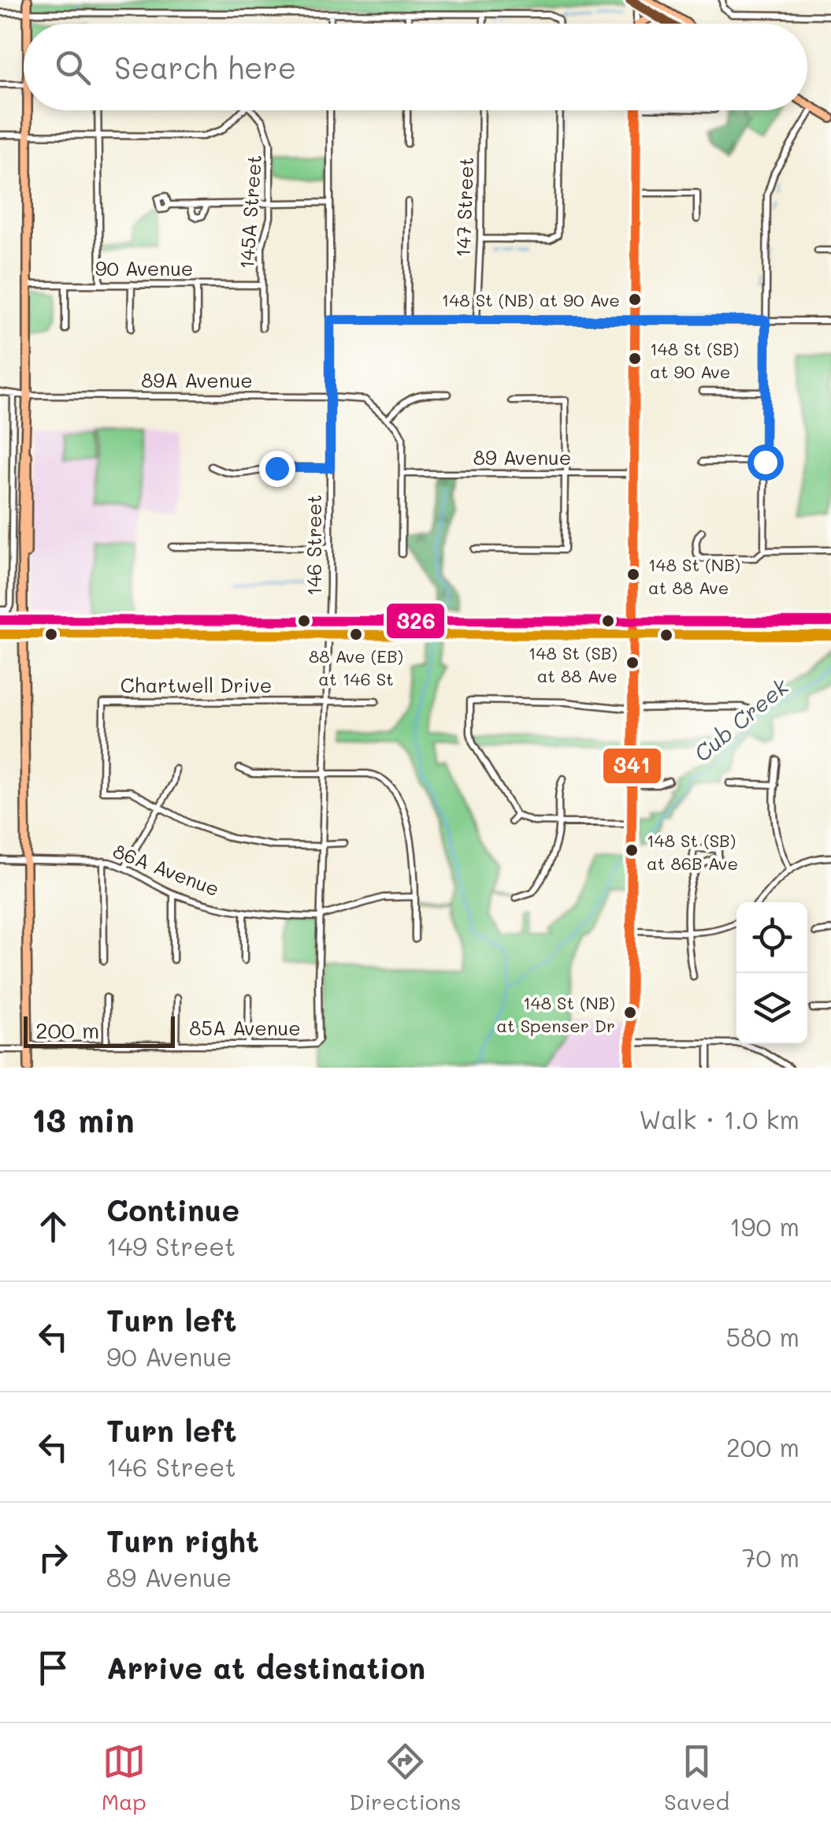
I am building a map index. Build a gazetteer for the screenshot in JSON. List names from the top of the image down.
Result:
{
  "streets": {
    "street": [
      "147 Street",
      "145A Street",
      "90 Avenue",
      "89A Avenue",
      "89 Avenue",
      "146 Street",
      "Chartwell Drive",
      "86A Avenue",
      "85A Avenue"
    ]
  },
  "crossings": [
    ["145A Street", "90 Avenue"],
    ["89A Avenue", "146 Street"],
    ["146 Street", "Chartwell Drive"],
    ["146 Street", "86A Avenue"],
    ["146 Street", "85A Avenue"]
  ],
  "water": ["Cub Creek"],
  "places": [
    "148 St (NB) at 90 Ave",
    "148 St (SB) at 90 Ave",
    "148 St (NB) at 88 Ave",
    "88 Ave (EB) at 146 St",
    "148 St (SB) at 88 Ave",
    "148 St (SB) at 86B Ave",
    "148 St (NB) at Spenser Dr"
  ],
  "lines": ["transit line 341", "transit line 326"],
  "scale_bar": "200 m",
  "page": {
    "search": "Search here",
    "scale": "200 m",
    "heading": ["13 min", "Walk · 1.0 km"],
    "list": [
      ["Continue", "149 Street", "190 m"],
      ["Turn left", "90 Avenue", "580 m"],
      ["Turn left", "146 Street", "200 m"],
      ["Turn right", "89 Avenue", "70 m"],
      "Arrive at destination"
    ],
    "nav": ["Map", "Directions", "Saved"]
  }
}
